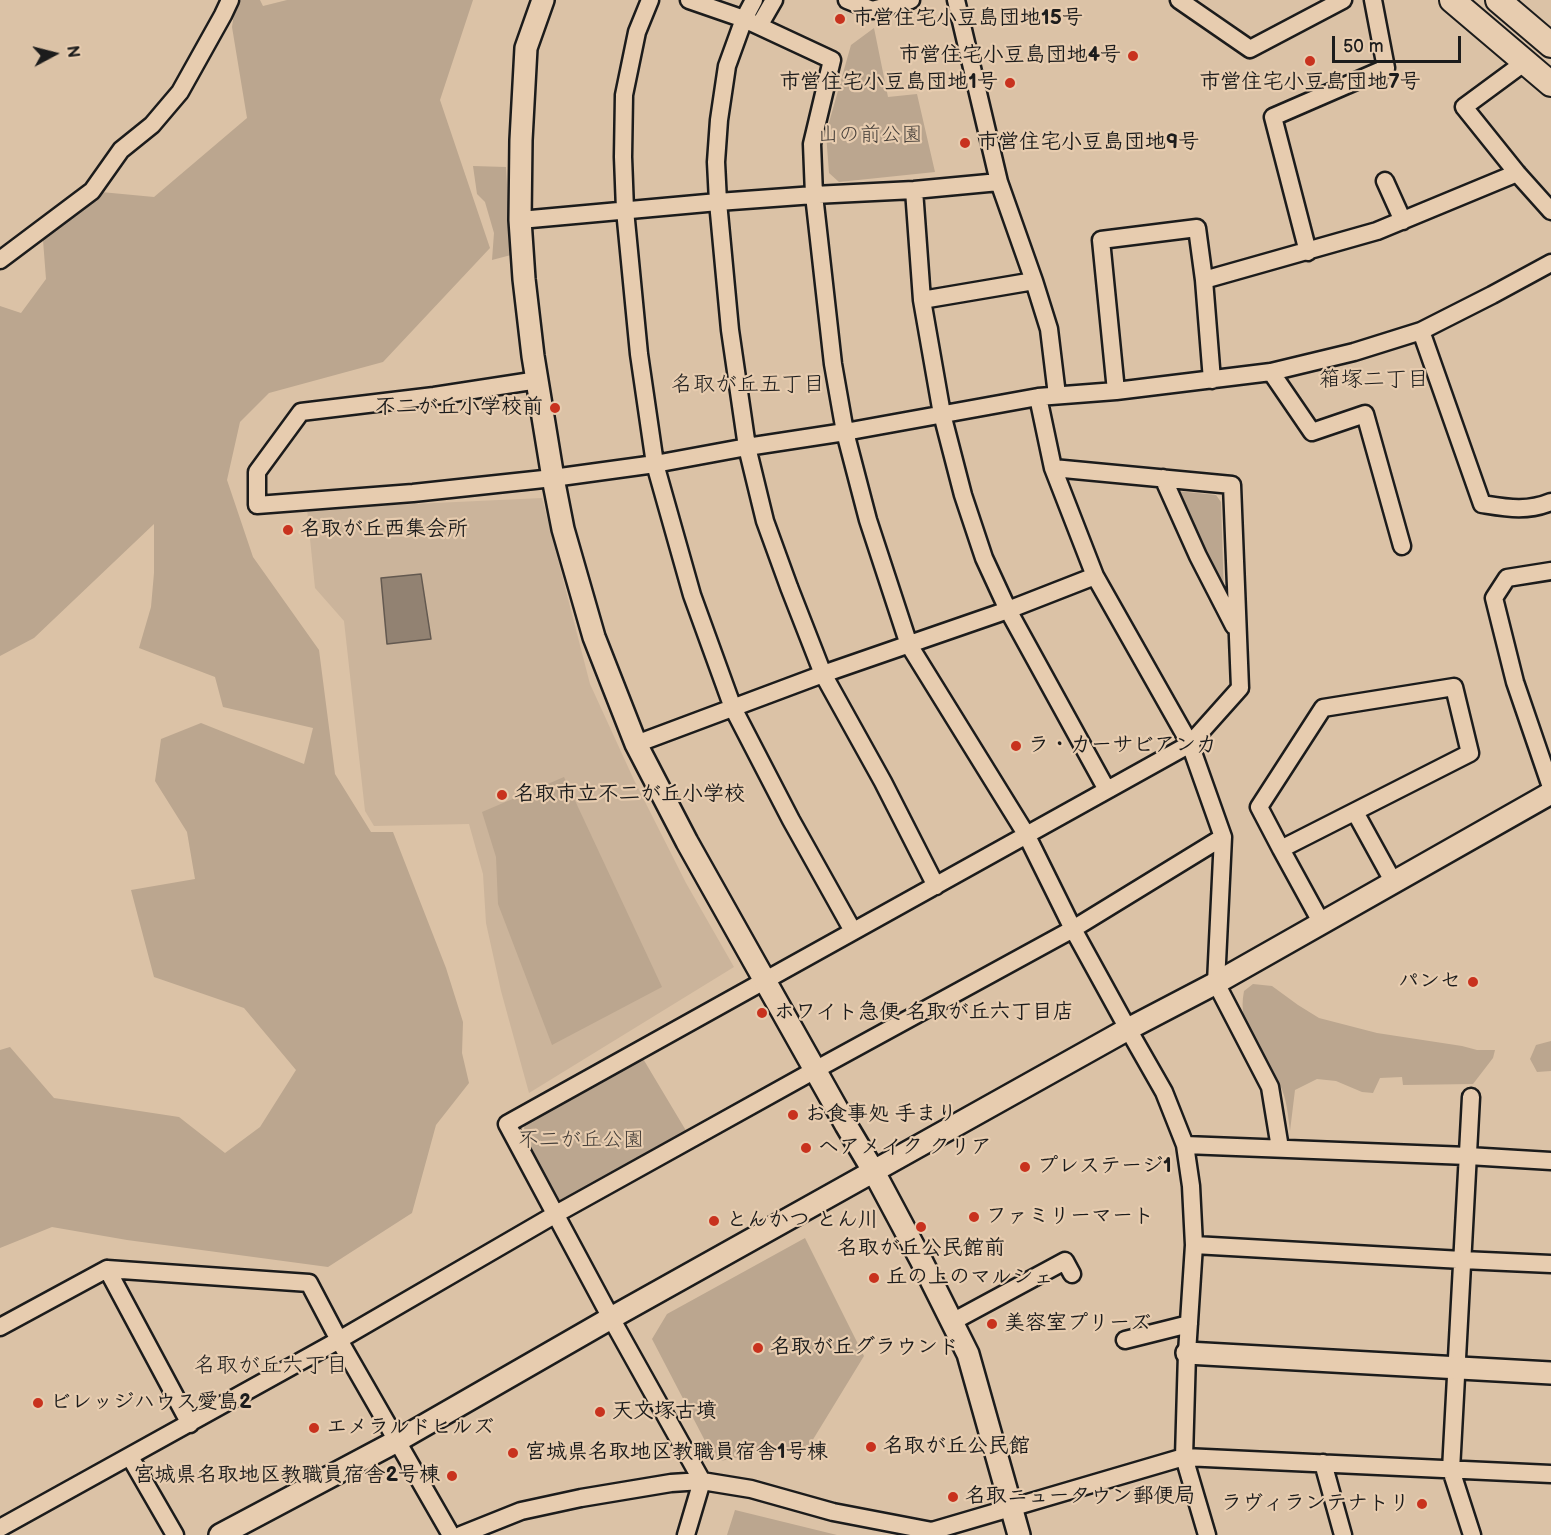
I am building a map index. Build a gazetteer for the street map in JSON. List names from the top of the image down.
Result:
{
  "districts": ["箱塚二丁目", "名取が丘五丁目", "名取が丘六丁目"],
  "parks": ["山の前公園", "不二が丘公園"],
  "places": [
    "市営住宅小豆島団地15号",
    "市営住宅小豆島団地4号",
    "市営住宅小豆島団地7号",
    "市営住宅小豆島団地1号",
    "市営住宅小豆島団地9号",
    "不二が丘小学校前",
    "名取が丘西集会所",
    "ラ・カーサビアンカ",
    "名取市立不二が丘小学校",
    "パンセ",
    "ホワイト急便 名取が丘六丁目店",
    "お食事処 手まり",
    "ヘアメイク クリア",
    "プレステージ1",
    "ファミリーマート",
    "とんかつ とん川",
    "名取が丘公民館前",
    "丘の上のマルシェ",
    "美容室プリーズ",
    "名取が丘グラウンド",
    "ビレッジハウス愛島2",
    "天文塚古墳",
    "エメラルドヒルズ",
    "名取が丘公民館",
    "宮城県名取地区教職員宿舎1号棟",
    "宮城県名取地区教職員宿舎2号棟",
    "名取ニュータウン郵便局",
    "ラヴィランテナトリ"
  ],
  "scale_bar": "50 m",
  "north": "right"
}
